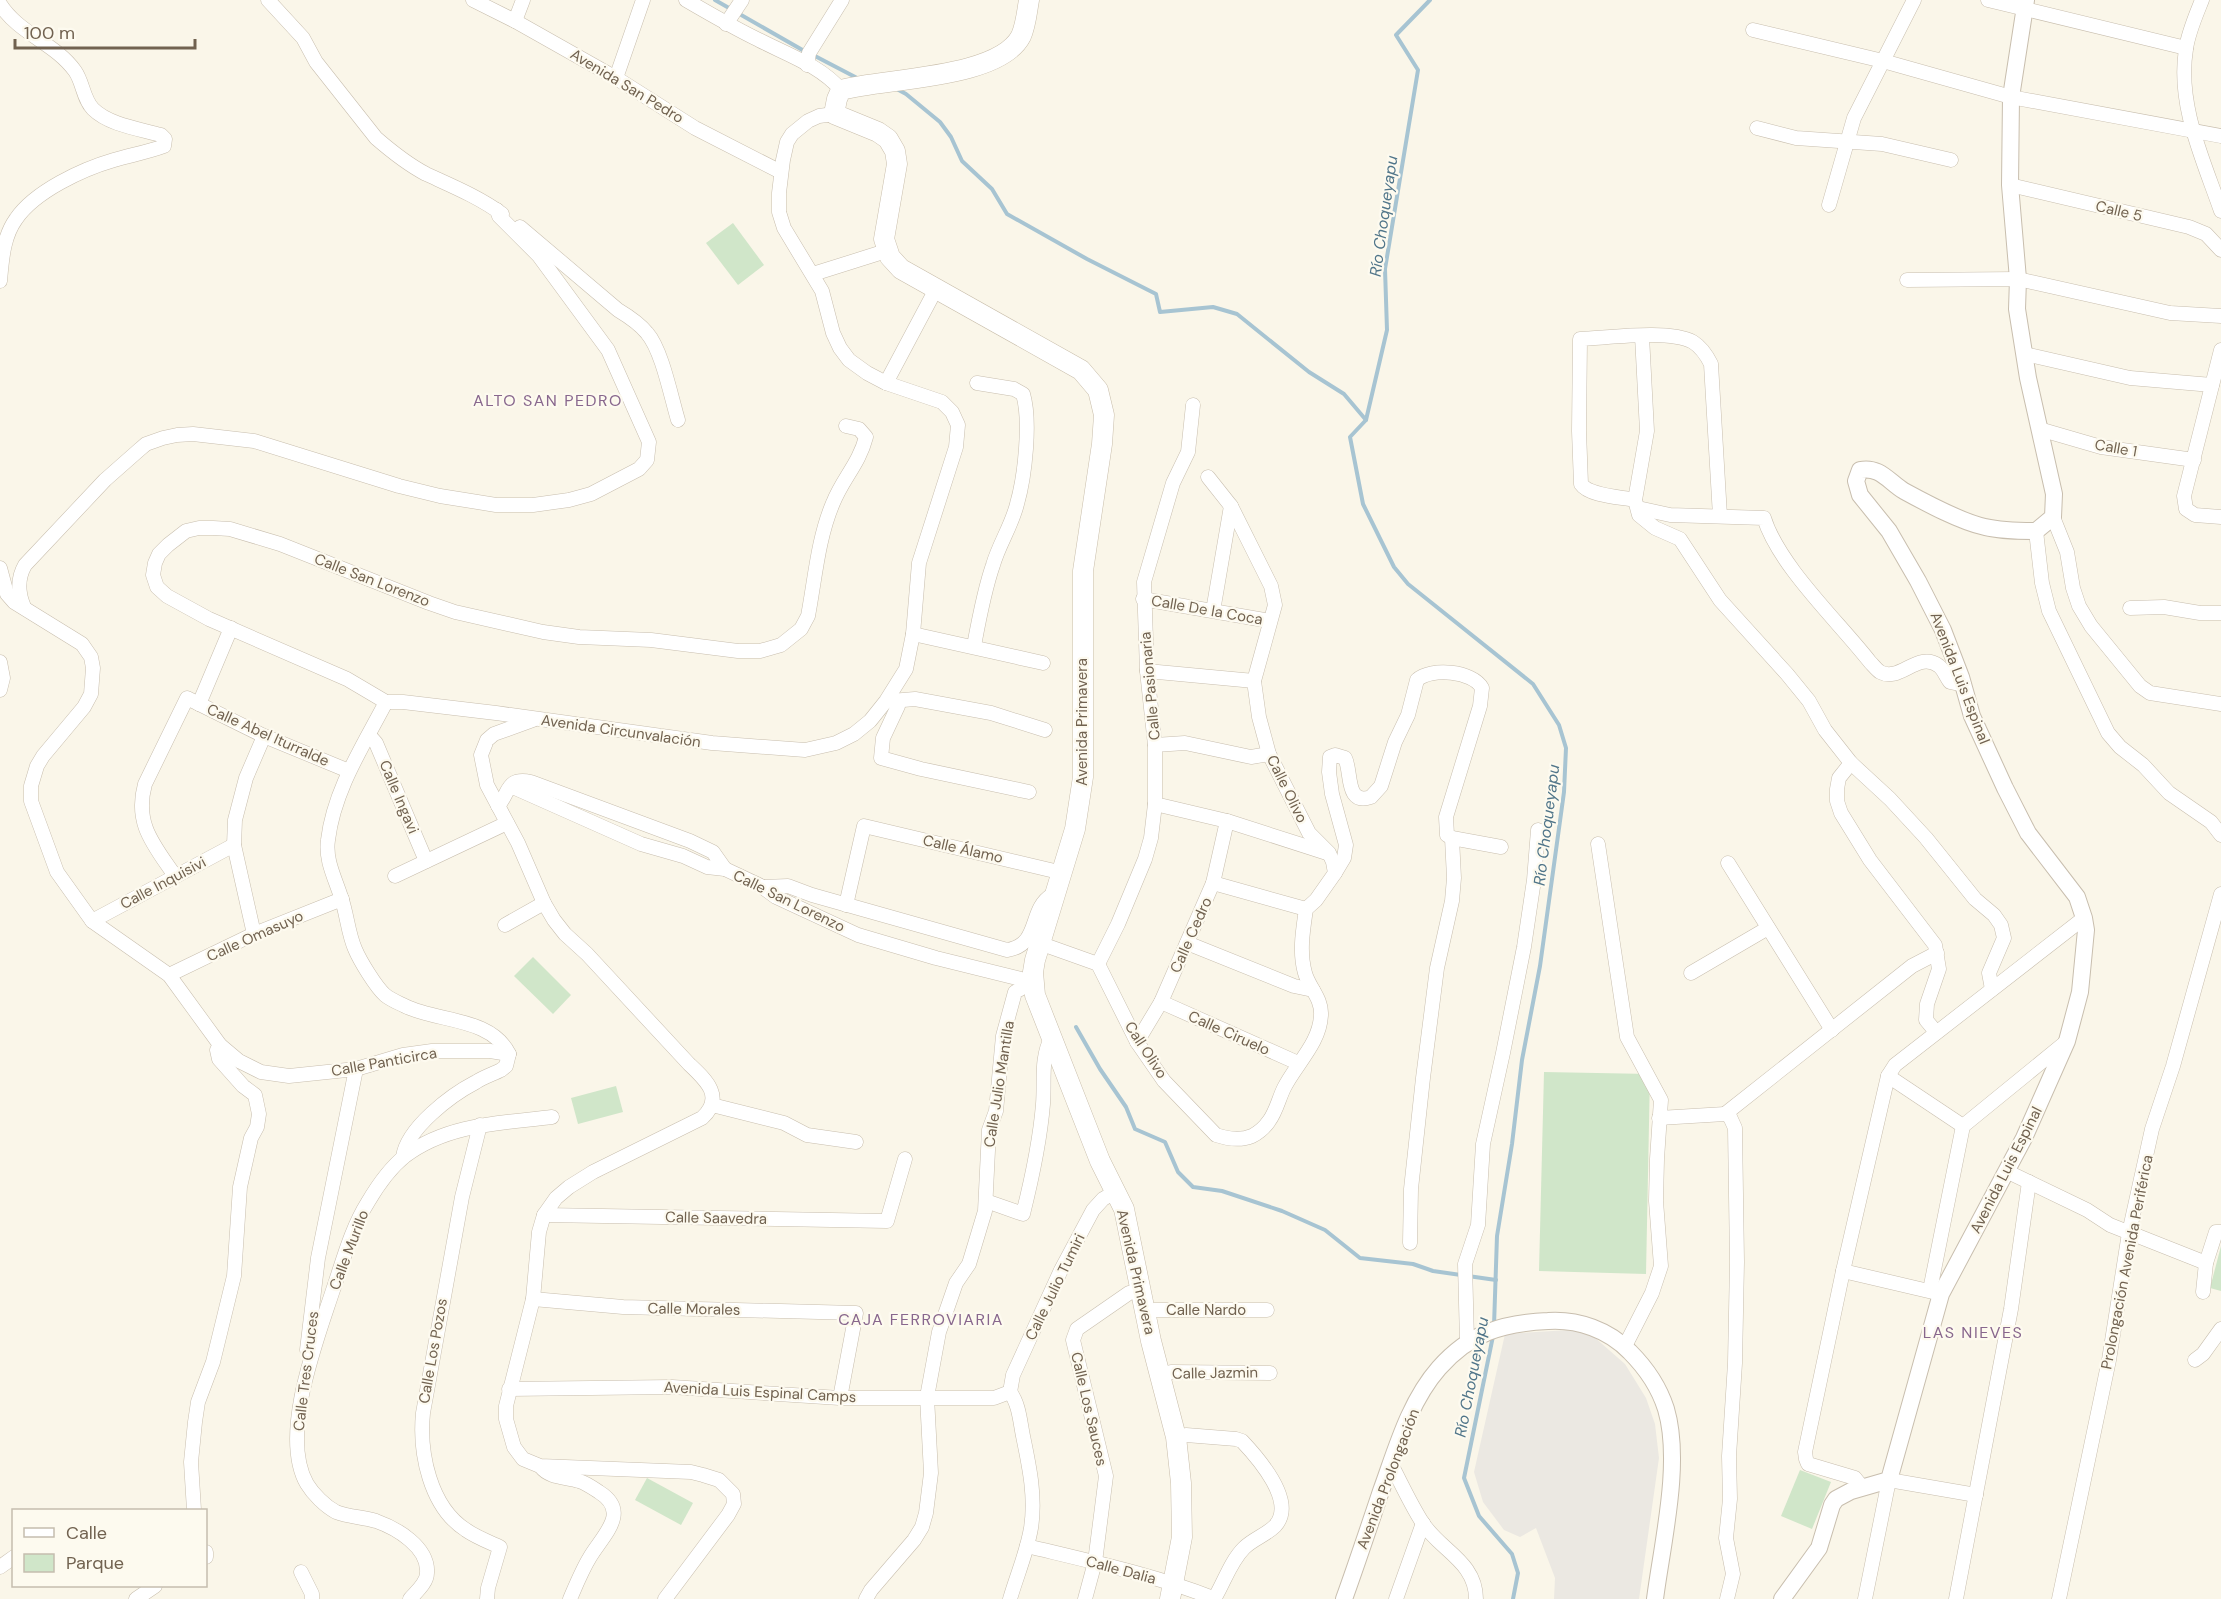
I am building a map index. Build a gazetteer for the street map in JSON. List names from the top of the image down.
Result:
{
  "streets": {
    "main road": ["Avenida Primavera"],
    "street": [
      "Avenida San Pedro",
      "Calle 5",
      "Calle 1",
      "Calle San Lorenzo",
      "Calle De la Coca",
      "Avenida Luis Espinal",
      "Calle Pasionaria",
      "Avenida Circunvalación",
      "Calle Abel Iturralde",
      "Calle Olivo",
      "Calle Ingavi",
      "Calle Álamo",
      "Calle Inquisivi",
      "Calle Cedro",
      "Calle Omasuyo",
      "Calle Ciruelo",
      "Call Olivo",
      "Calle Panticirca",
      "Calle Julio Mantilla",
      "Calle Saavedra",
      "Calle Murillo",
      "Prolongación Avenida Periférica",
      "Calle Julio Tumiri",
      "Calle Morales",
      "Calle Nardo",
      "Calle Los Pozos",
      "Calle Tres Cruces",
      "Calle Jazmin",
      "Avenida Luis Espinal Camps",
      "Calle Los Sauces",
      "Avenida Prolongación",
      "Calle Dalia"
    ]
  },
  "crossings": [
    ["Avenida San Pedro", "Avenida Primavera"],
    ["Avenida San Pedro", "Avenida Circunvalación"],
    ["Calle San Lorenzo", "Avenida Primavera"],
    ["Calle San Lorenzo", "Avenida Circunvalación"],
    ["Calle San Lorenzo", "Calle Julio Mantilla"],
    ["Calle De la Coca", "Calle Pasionaria"],
    ["Calle De la Coca", "Calle Olivo"],
    ["Calle Pasionaria", "Call Olivo"],
    ["Avenida Primavera", "Avenida Circunvalación"],
    ["Avenida Primavera", "Calle Álamo"],
    ["Avenida Primavera", "Calle Julio Mantilla"],
    ["Avenida Primavera", "Calle Julio Tumiri"],
    ["Avenida Primavera", "Calle Nardo"],
    ["Avenida Primavera", "Calle Jazmin"],
    ["Avenida Primavera", "Calle Los Sauces"],
    ["Avenida Primavera", "Calle Dalia"],
    ["Calle Inquisivi", "Calle Panticirca"],
    ["Calle Cedro", "Calle Ciruelo"],
    ["Calle Cedro", "Call Olivo"],
    ["Calle Omasuyo", "Calle Panticirca"],
    ["Calle Ciruelo", "Call Olivo"],
    ["Calle Panticirca", "Calle Tres Cruces"],
    ["Calle Julio Mantilla", "Avenida Luis Espinal Camps"],
    ["Calle Murillo", "Calle Los Pozos"],
    ["Calle Murillo", "Calle Tres Cruces"],
    ["Calle Julio Tumiri", "Avenida Luis Espinal Camps"],
    ["Calle Morales", "Avenida Luis Espinal Camps"],
    ["Calle Los Sauces", "Calle Dalia"]
  ],
  "districts": ["ALTO SAN PEDRO", "CAJA FERROVIARIA", "LAS NIEVES"],
  "water": ["Río Choqueyapu"],
  "legend": ["Calle", "Parque"],
  "scale_bar": "100 m"
}
